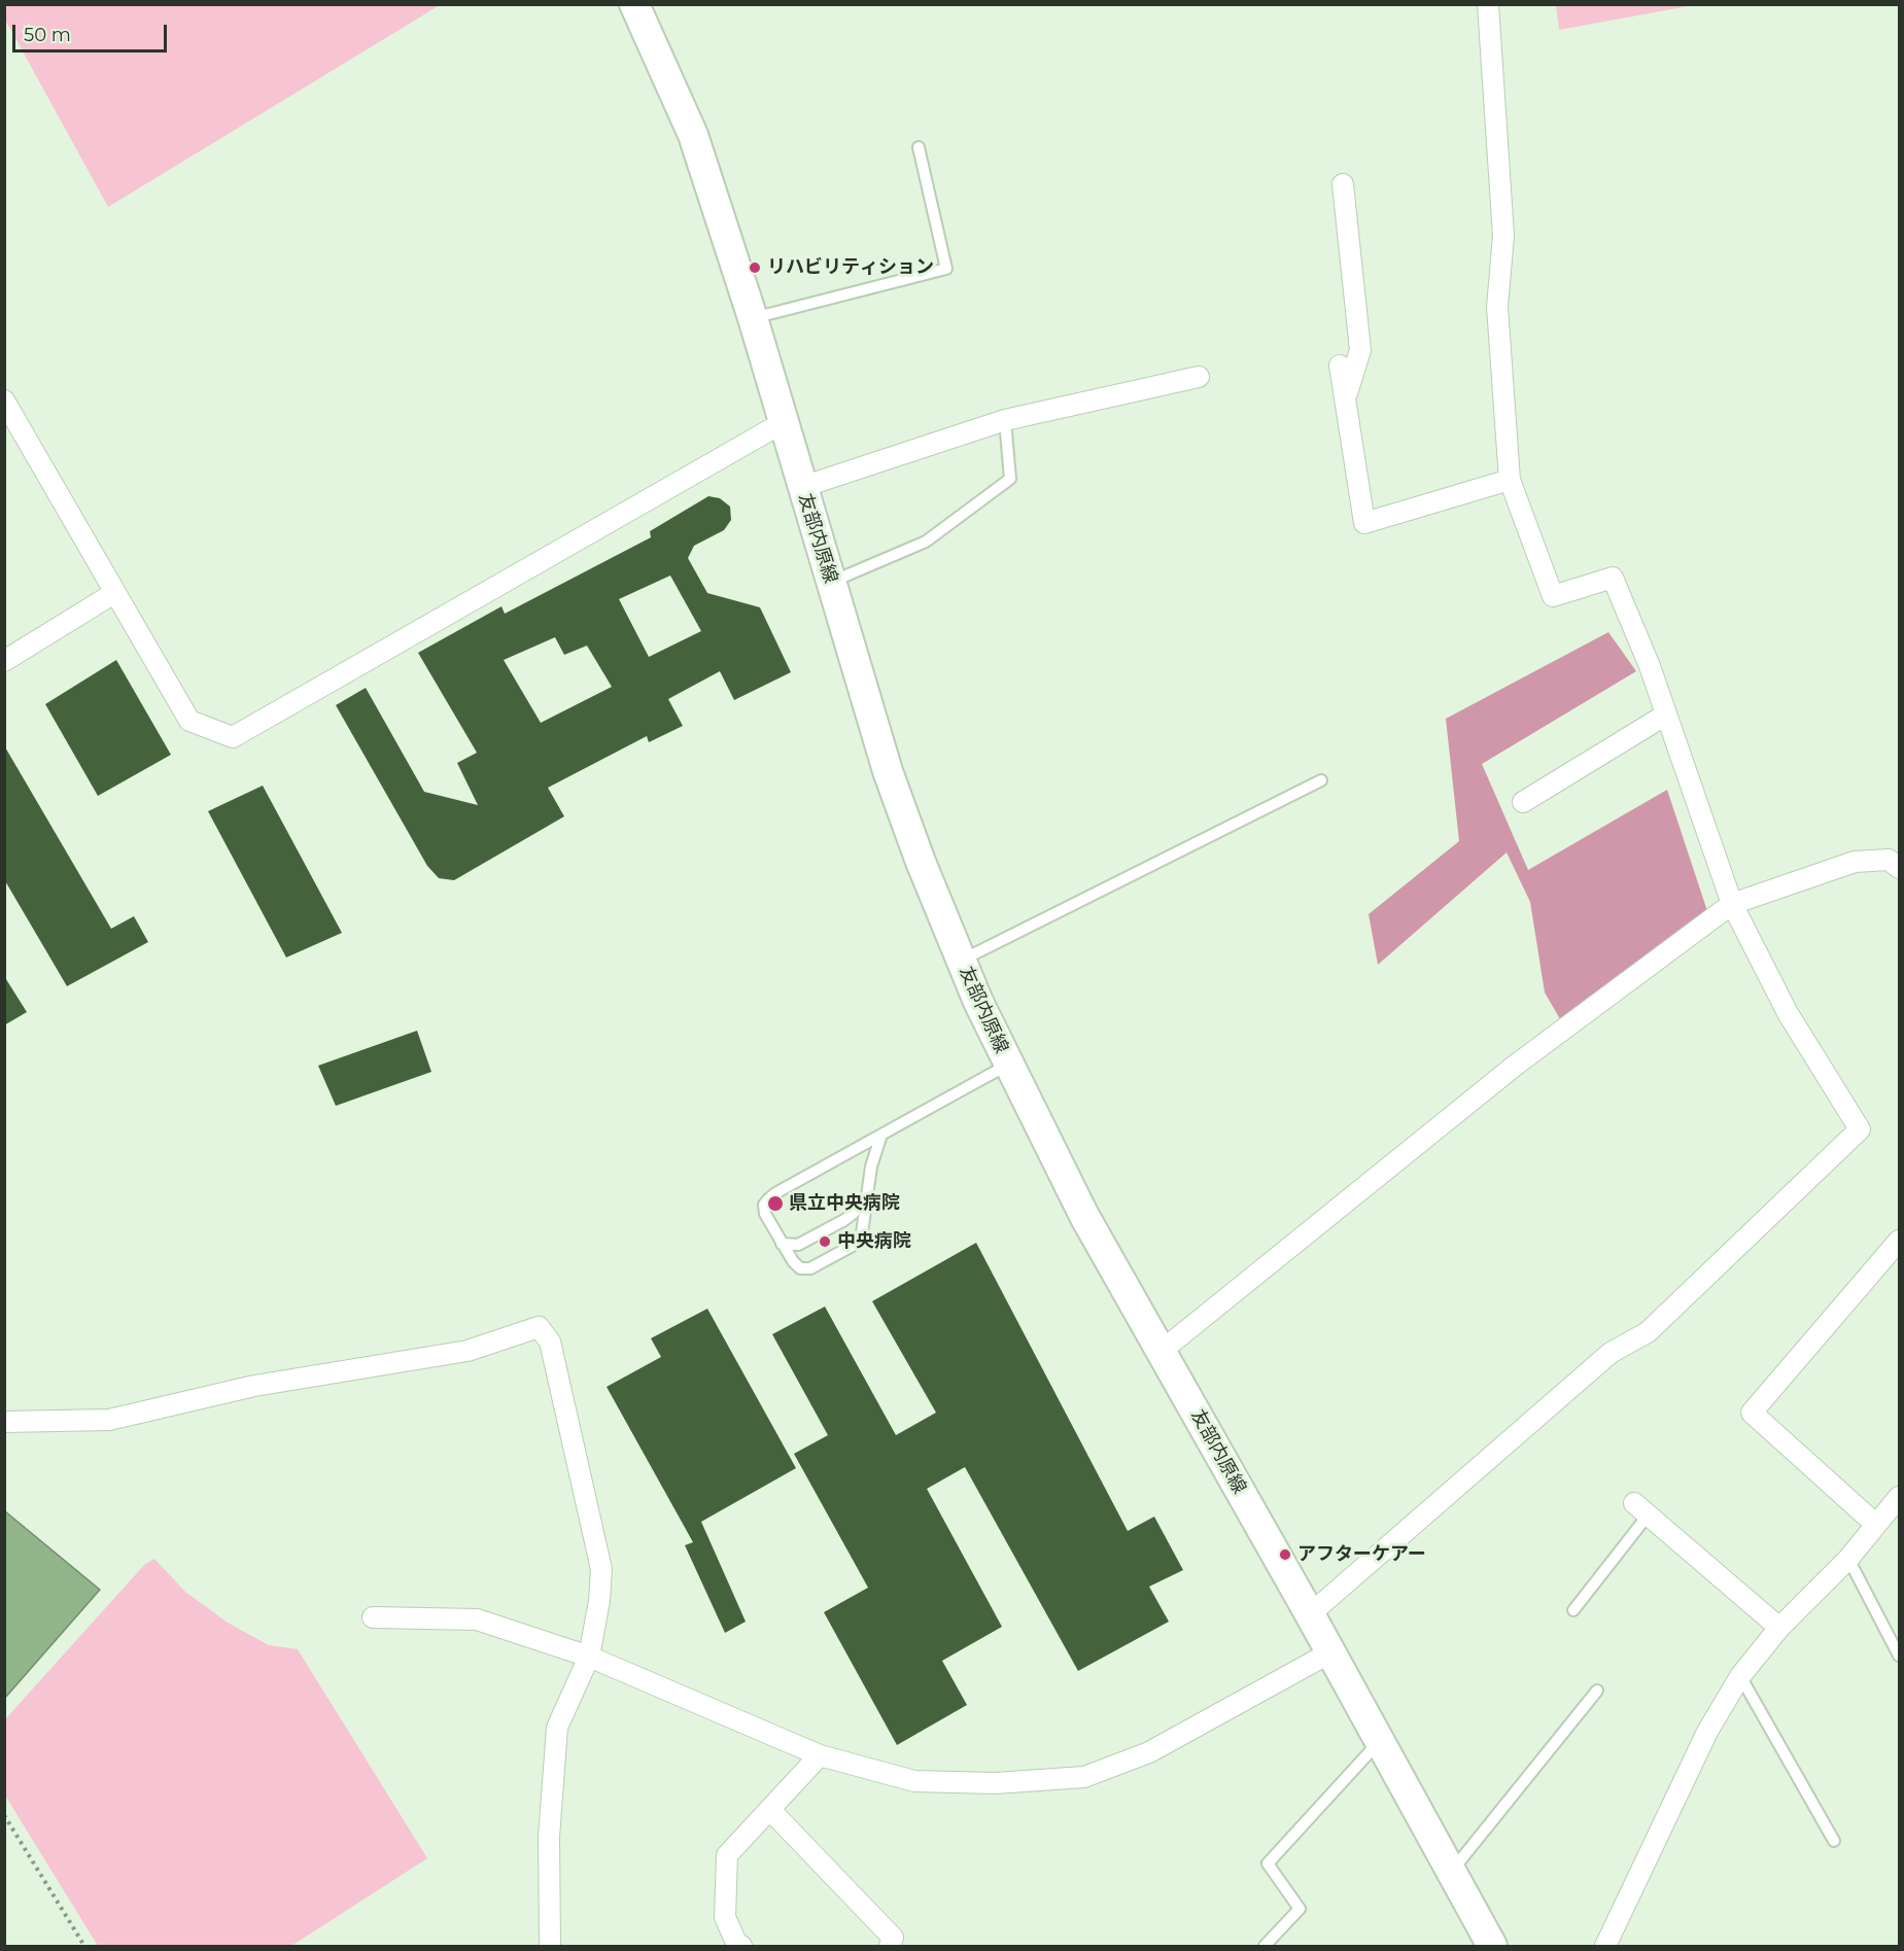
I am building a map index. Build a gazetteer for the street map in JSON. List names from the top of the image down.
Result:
{
  "streets": {
    "main road": ["友部内原線"]
  },
  "places": [
    "リハビリティション",
    "県立中央病院",
    "中央病院",
    "アフターケアー"
  ],
  "scale_bar": "50 m"
}
